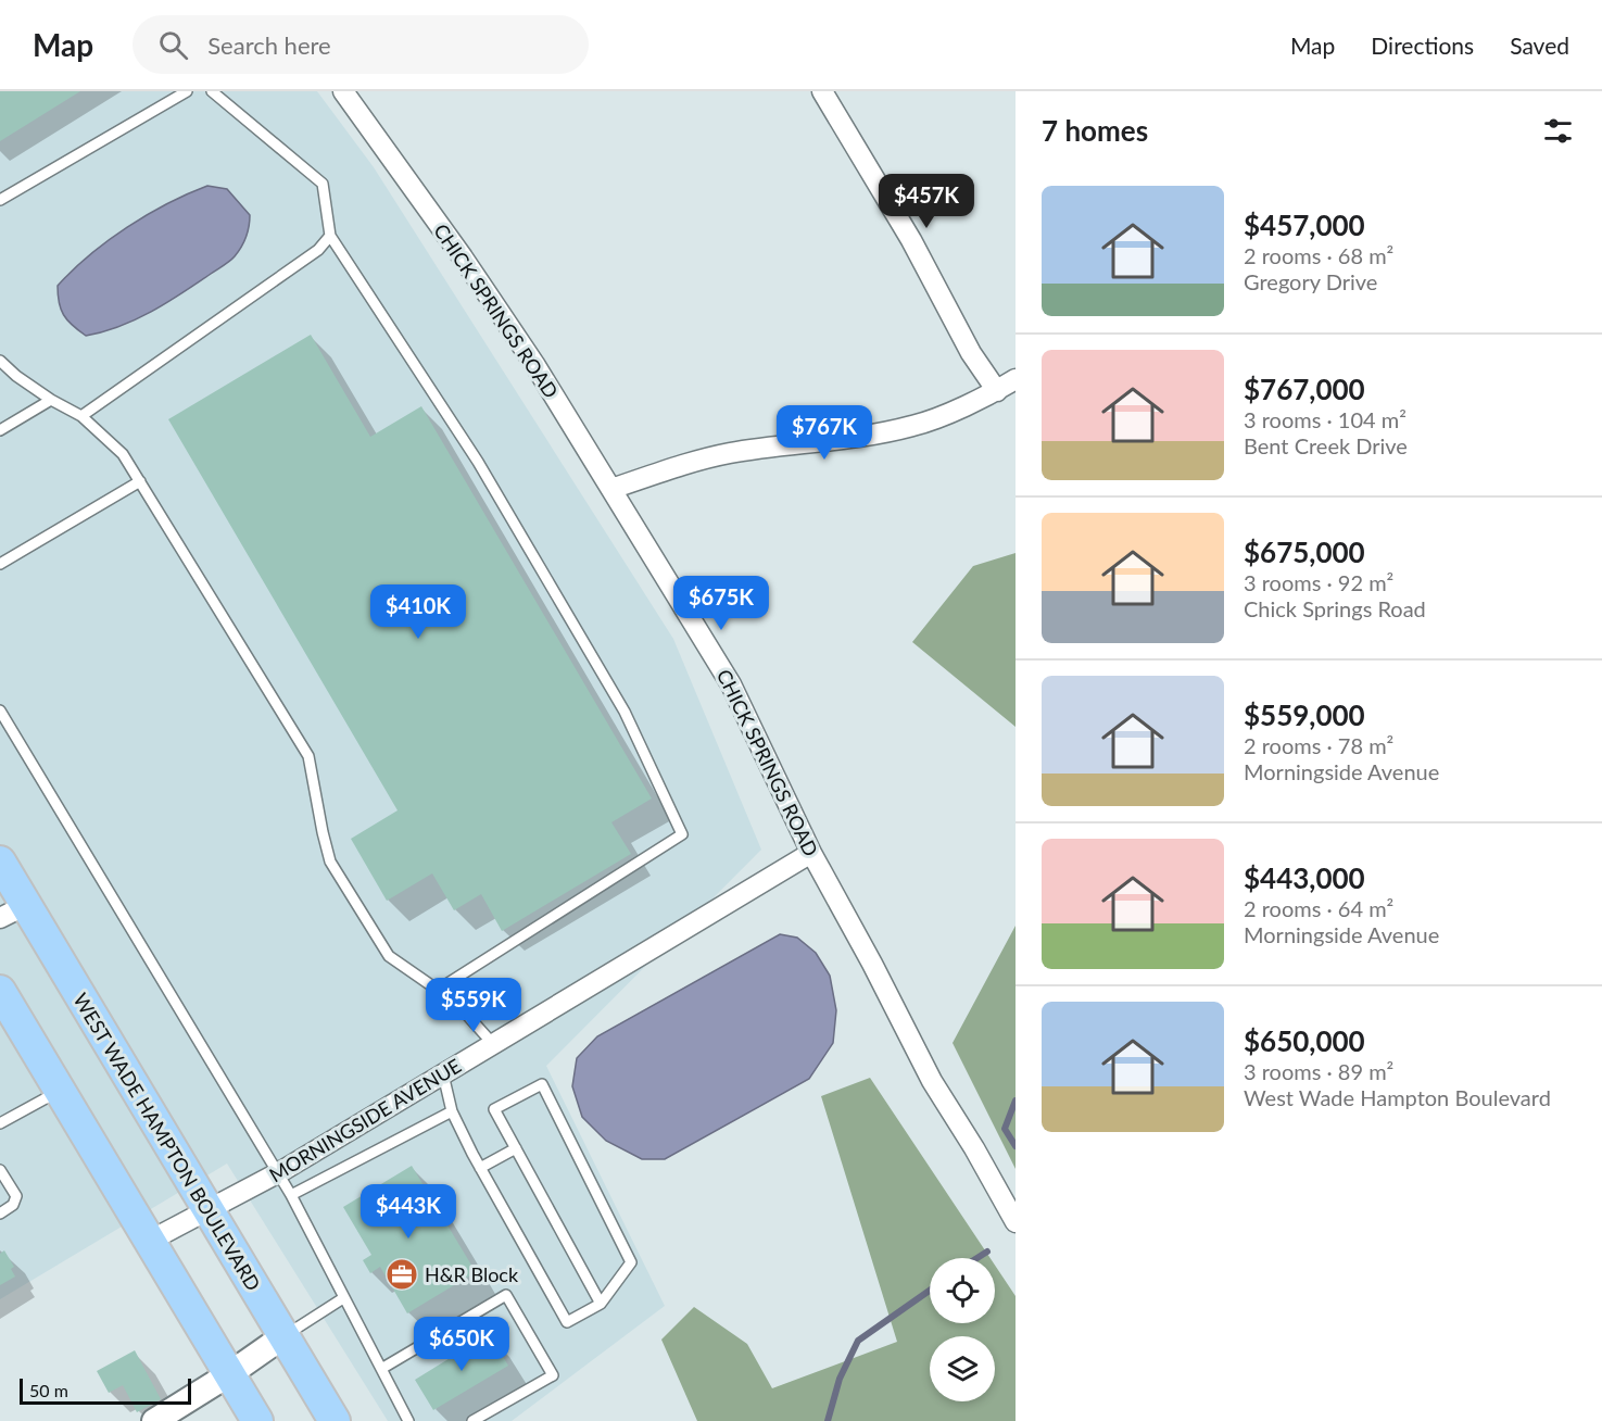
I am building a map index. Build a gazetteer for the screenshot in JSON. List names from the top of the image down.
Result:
{
  "streets": {
    "main road": ["WEST WADE HAMPTON BOULEVARD"],
    "street": ["CHICK SPRINGS ROAD", "MORNINGSIDE AVENUE"]
  },
  "crossings": [
    ["CHICK SPRINGS ROAD", "MORNINGSIDE AVENUE"],
    ["MORNINGSIDE AVENUE", "WEST WADE HAMPTON BOULEVARD"]
  ],
  "places": {
    "office": ["H&R Block"]
  },
  "scale_bar": "50 m",
  "page": {
    "header": "Map",
    "search": "Search here",
    "nav": ["Map", "Directions", "Saved"],
    "heading": "7 homes",
    "list": [
      {
        "name": "$457,000",
        "note": "2 rooms · 68 m² · Gregory Drive"
      },
      {
        "name": "$767,000",
        "note": "3 rooms · 104 m² · Bent Creek Drive"
      },
      {
        "name": "$675,000",
        "note": "3 rooms · 92 m² · Chick Springs Road"
      },
      {
        "name": "$559,000",
        "note": "2 rooms · 78 m² · Morningside Avenue"
      },
      {
        "name": "$443,000",
        "note": "2 rooms · 64 m² · Morningside Avenue"
      },
      {
        "name": "$650,000",
        "note": "3 rooms · 89 m² · West Wade Hampton Boulevard"
      }
    ],
    "price": [
      "$457K",
      "$767K",
      "$675K",
      "$410K",
      "$559K",
      "$443K",
      "$650K"
    ],
    "scale": "50 m"
  }
}
